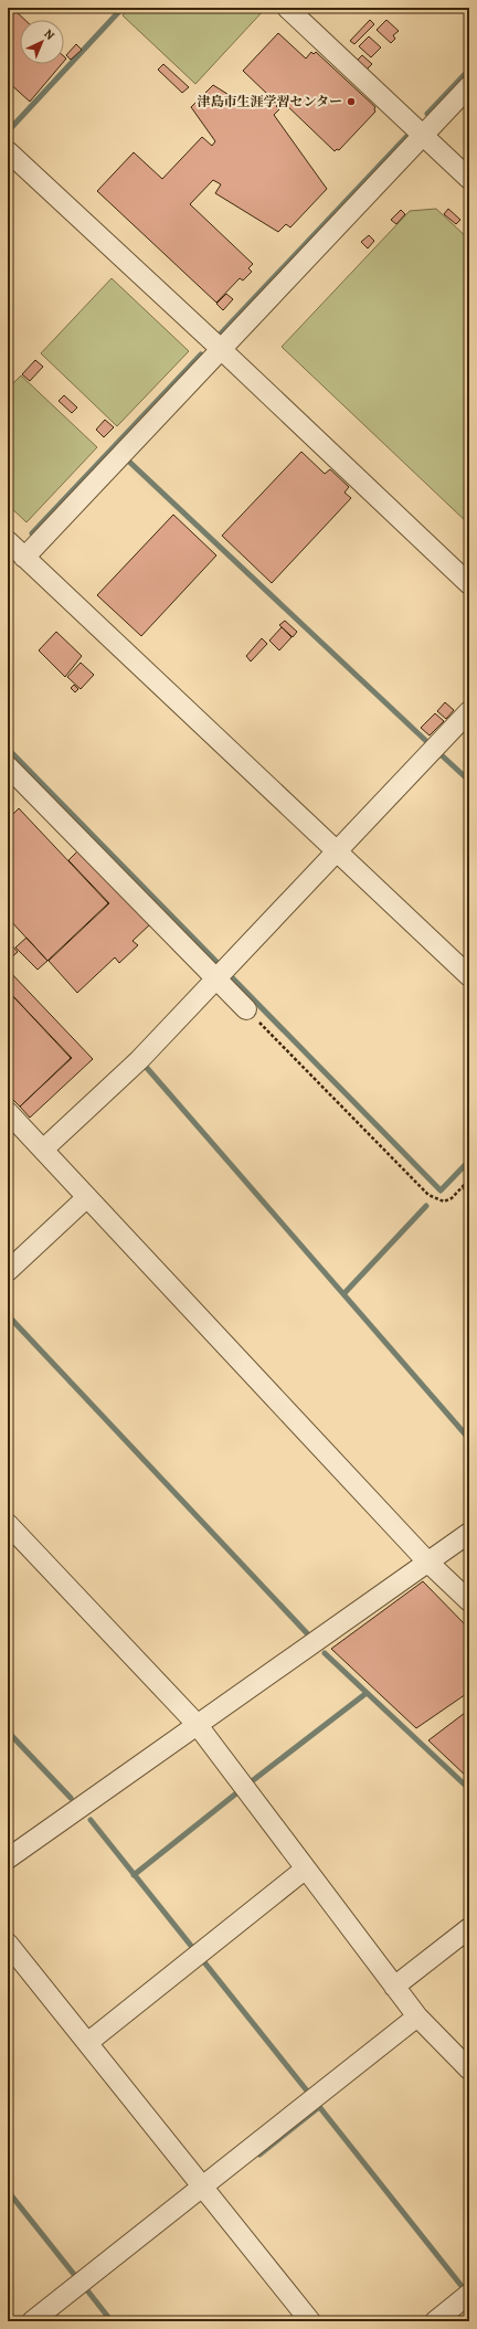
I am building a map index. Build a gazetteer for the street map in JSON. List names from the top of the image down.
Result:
{
  "places": ["津島市生涯学習センター"],
  "north": "top right"
}
